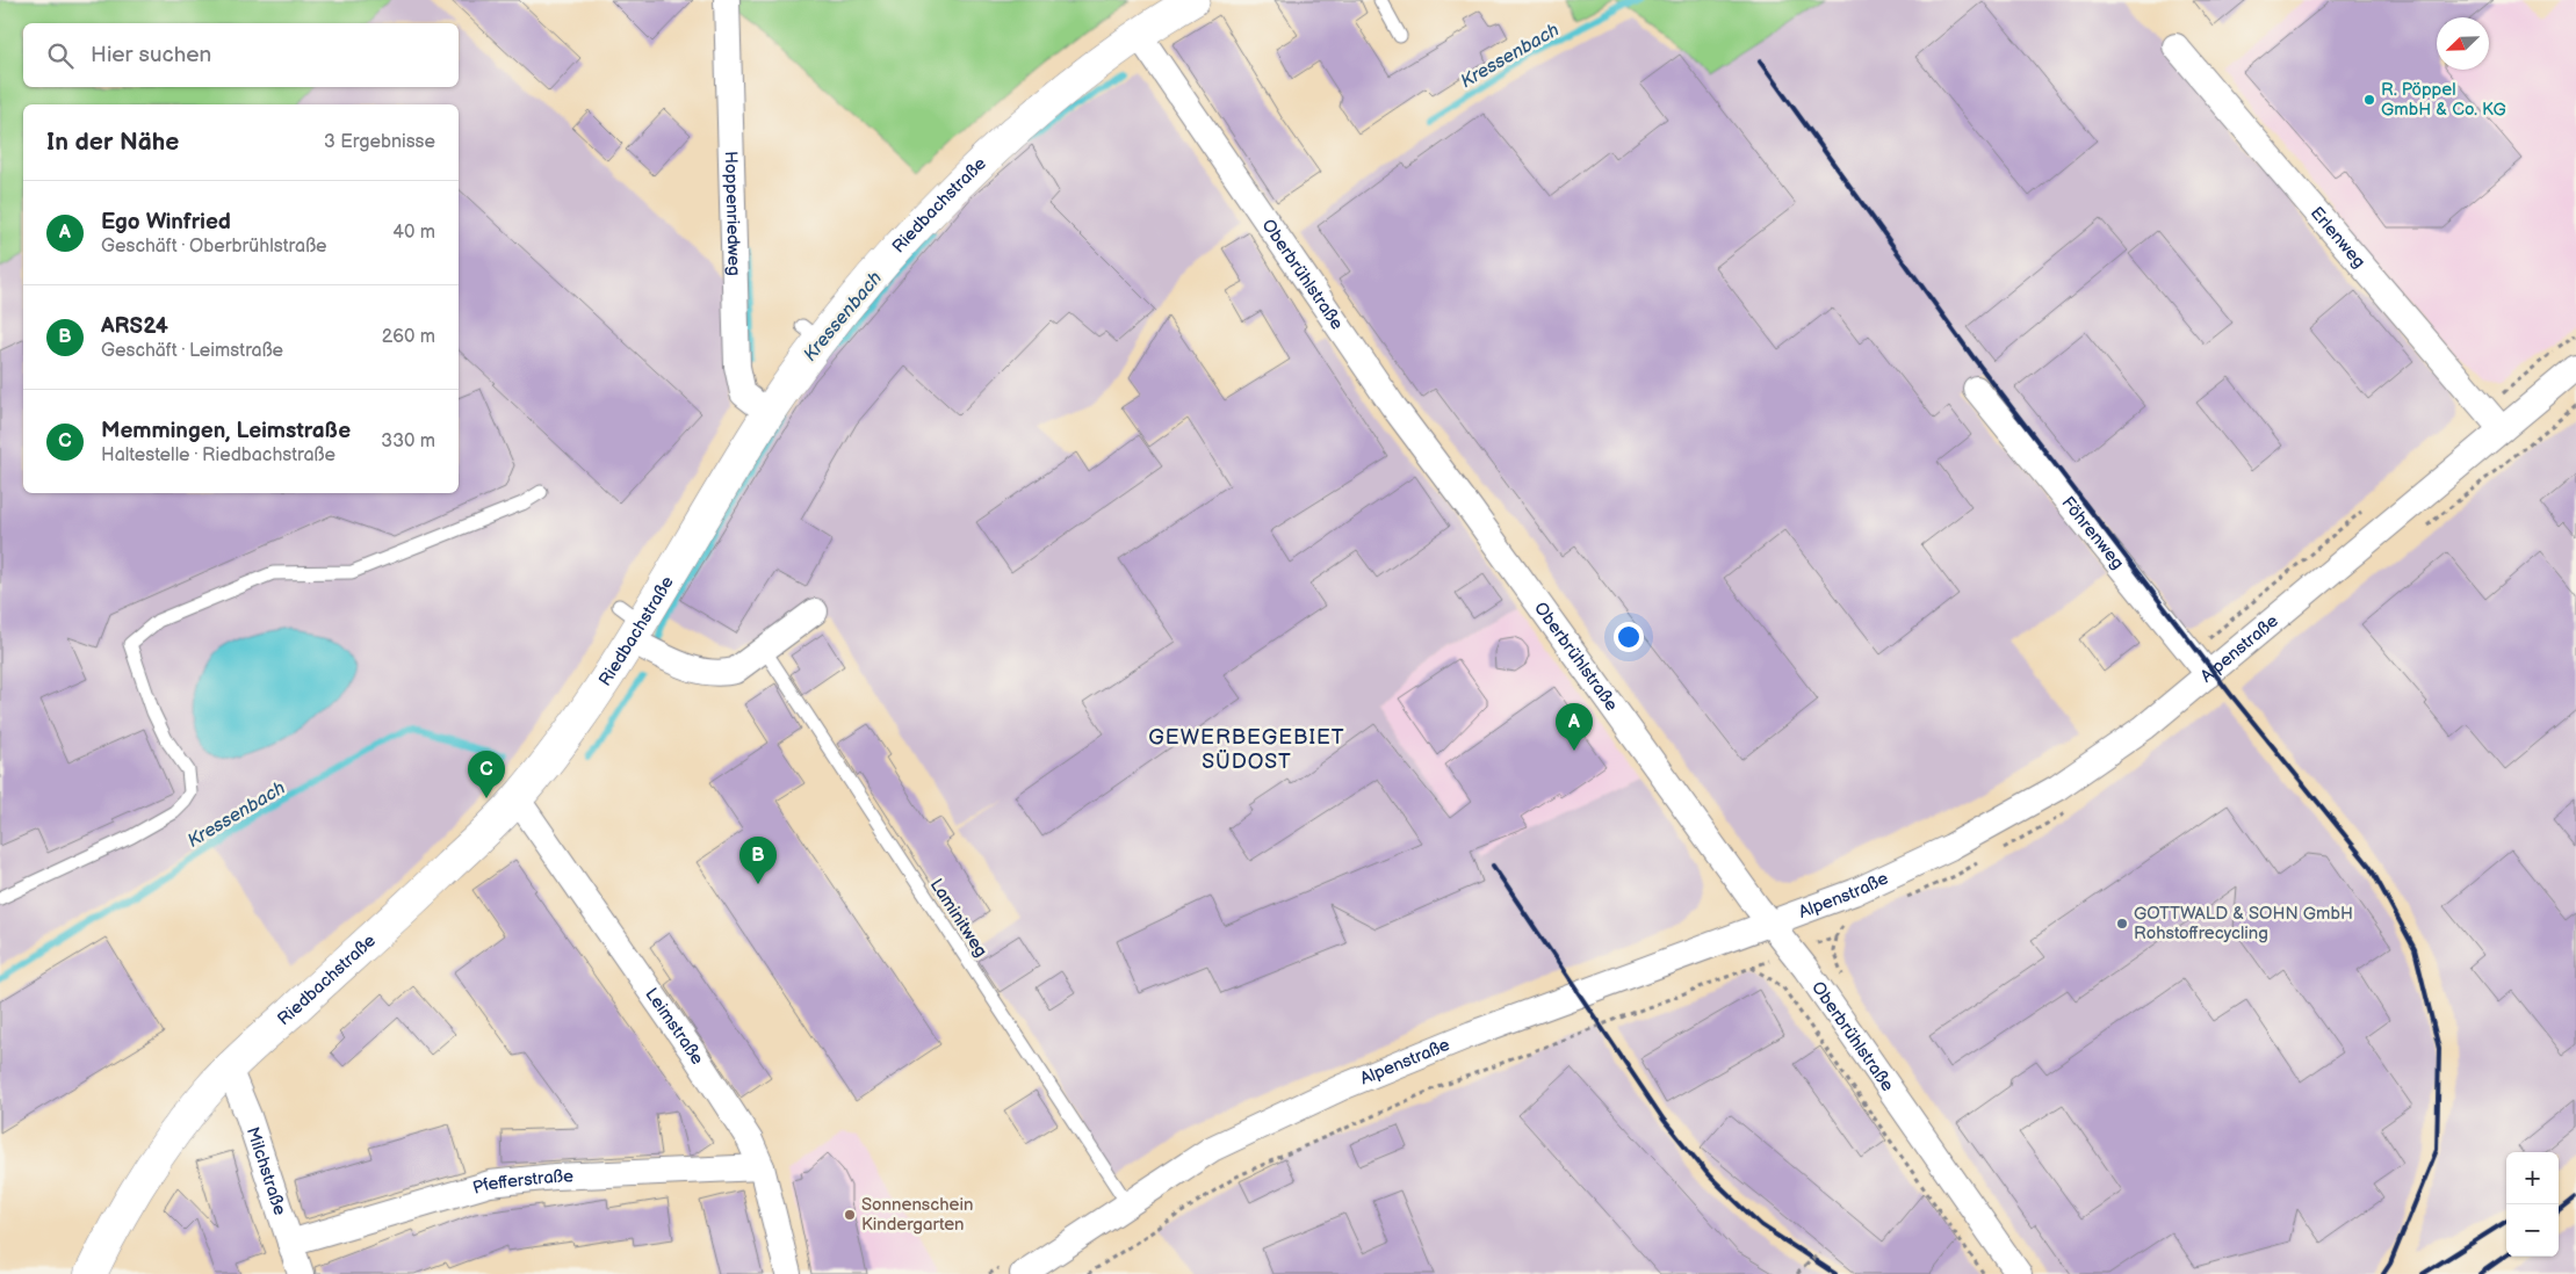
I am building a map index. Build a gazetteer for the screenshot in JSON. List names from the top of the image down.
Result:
{
  "streets": {
    "street": [
      "Riedbachstraße",
      "Hoppenriedweg",
      "Erlenweg",
      "Oberbrühlstraße",
      "Föhrenweg",
      "Alpenstraße",
      "Leimstraße",
      "Milchstraße",
      "Pfefferstraße"
    ],
    "lane": ["Laminitweg"]
  },
  "crossings": [
    ["Riedbachstraße", "Hoppenriedweg"],
    ["Riedbachstraße", "Oberbrühlstraße"],
    ["Riedbachstraße", "Leimstraße"],
    ["Riedbachstraße", "Milchstraße"],
    ["Erlenweg", "Alpenstraße"],
    ["Oberbrühlstraße", "Alpenstraße"],
    ["Föhrenweg", "Alpenstraße"],
    ["Alpenstraße", "Laminitweg"],
    ["Leimstraße", "Pfefferstraße"],
    ["Milchstraße", "Pfefferstraße"]
  ],
  "districts": ["GEWERBEGEBIET SÜDOST"],
  "water": ["Kressenbach"],
  "places": ["R. Pöppel GmbH & Co. KG", "GOTTWALD & SOHN GmbH Rohstoffrecycling", "Sonnenschein Kindergarten"],
  "north": "bottom left",
  "page": {
    "search": "Hier suchen",
    "heading": ["In der Nähe", "3 Ergebnisse"],
    "list": [
      {
        "mark": "A",
        "name": "Ego Winfried",
        "note": "Geschäft · Oberbrühlstraße",
        "value": "40 m"
      },
      {
        "mark": "B",
        "name": "ARS24",
        "note": "Geschäft · Leimstraße",
        "value": "260 m"
      },
      {
        "mark": "C",
        "name": "Memmingen, Leimstraße",
        "note": "Haltestelle · Riedbachstraße",
        "value": "330 m"
      }
    ],
    "pins": ["A", "C", "B"],
    "map_buttons": ["+", "−"]
  }
}
